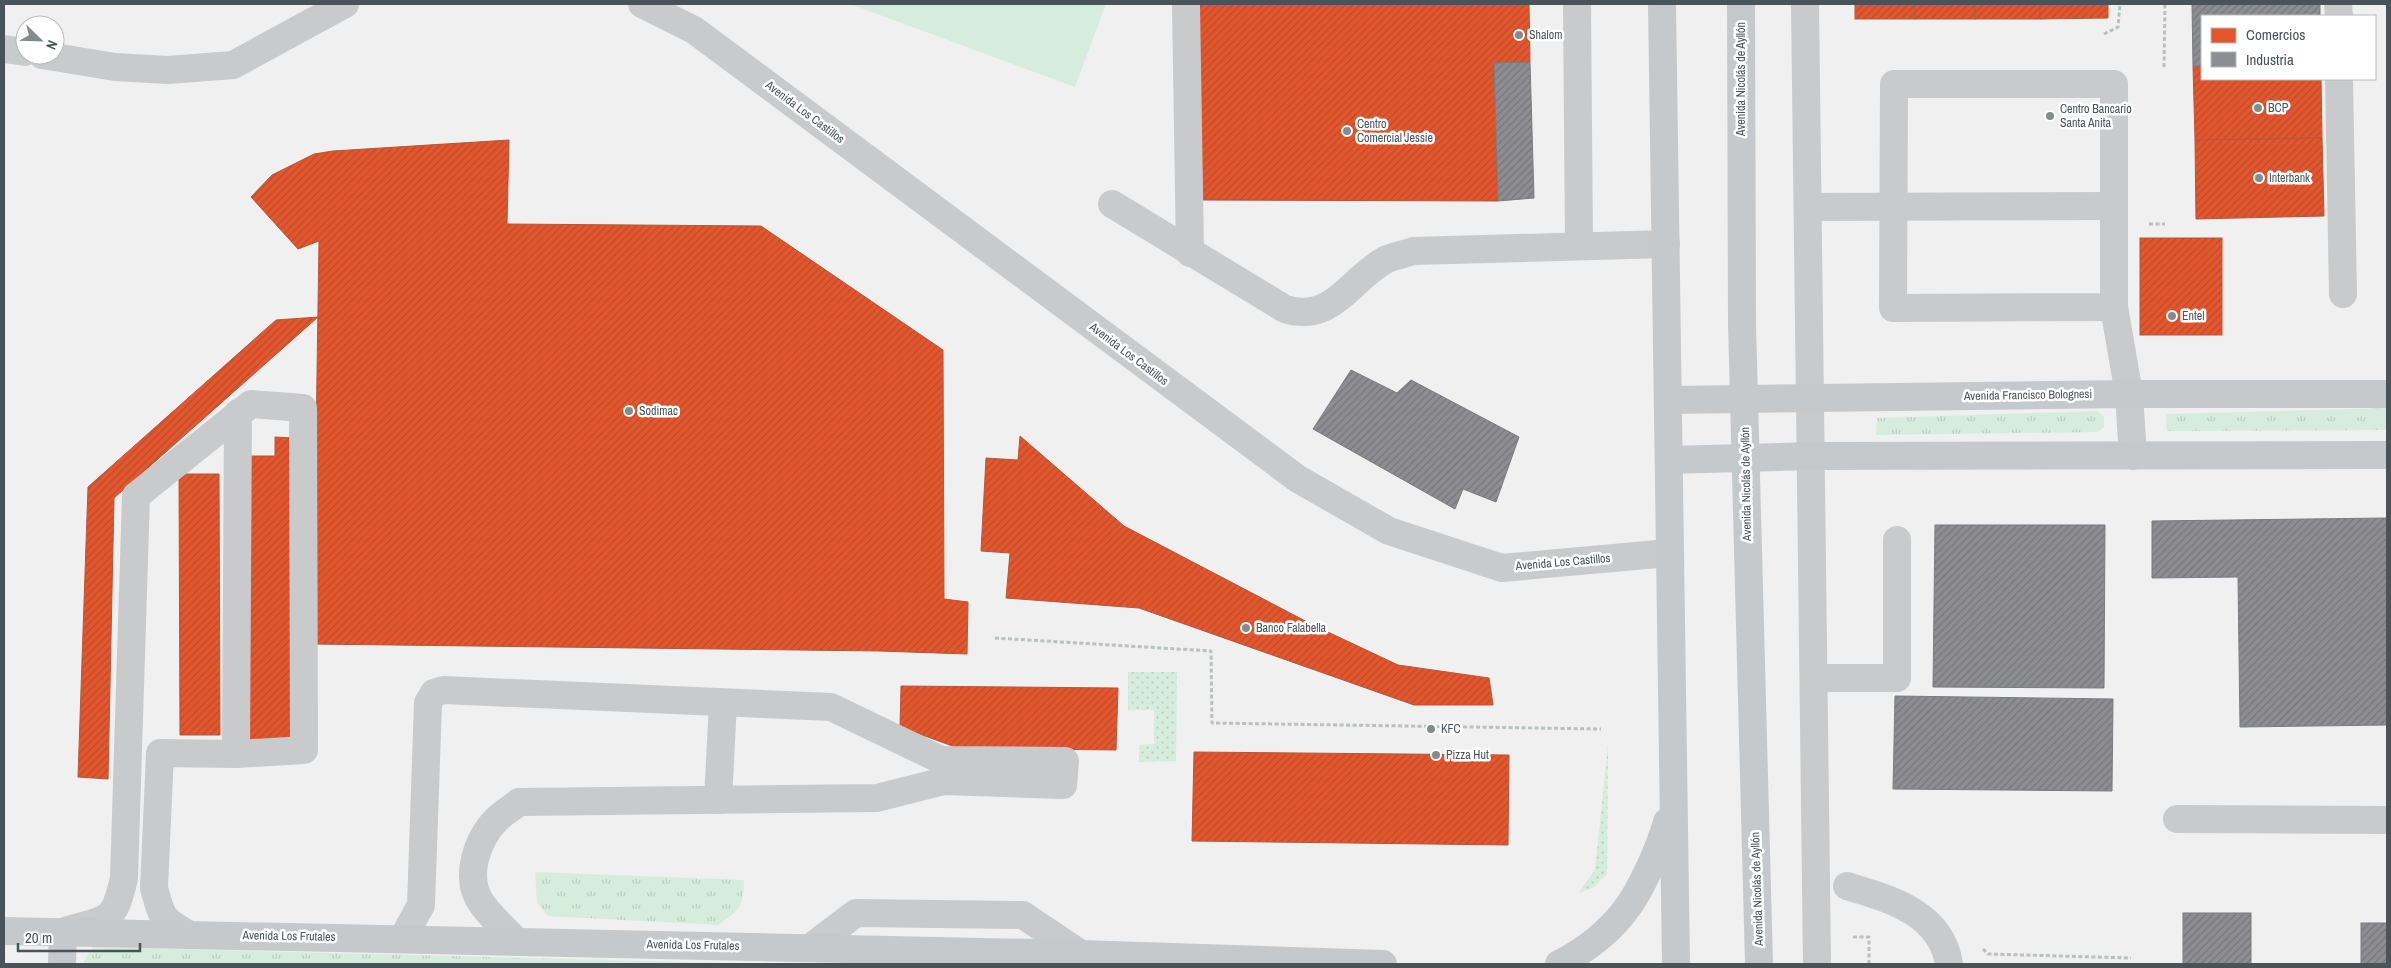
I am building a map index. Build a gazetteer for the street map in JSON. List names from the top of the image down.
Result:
{
  "streets": {
    "main road": ["Avenida Nicolás de Ayllón", "Avenida Francisco Bolognesi", "Avenida Los Frutales"],
    "street": ["Avenida Los Castillos"]
  },
  "crossings": [
    ["Avenida Nicolás de Ayllón", "Avenida Francisco Bolognesi"]
  ],
  "places": [
    "Shalom",
    "BCP",
    "Centro Bancario Santa Anita",
    "Centro Comercial Jessie",
    "Interbank",
    "Entel",
    "Sodimac",
    "Banco Falabella",
    "KFC",
    "Pizza Hut"
  ],
  "legend": ["Comercios", "Industria"],
  "scale_bar": "20 m",
  "north": "bottom right"
}
